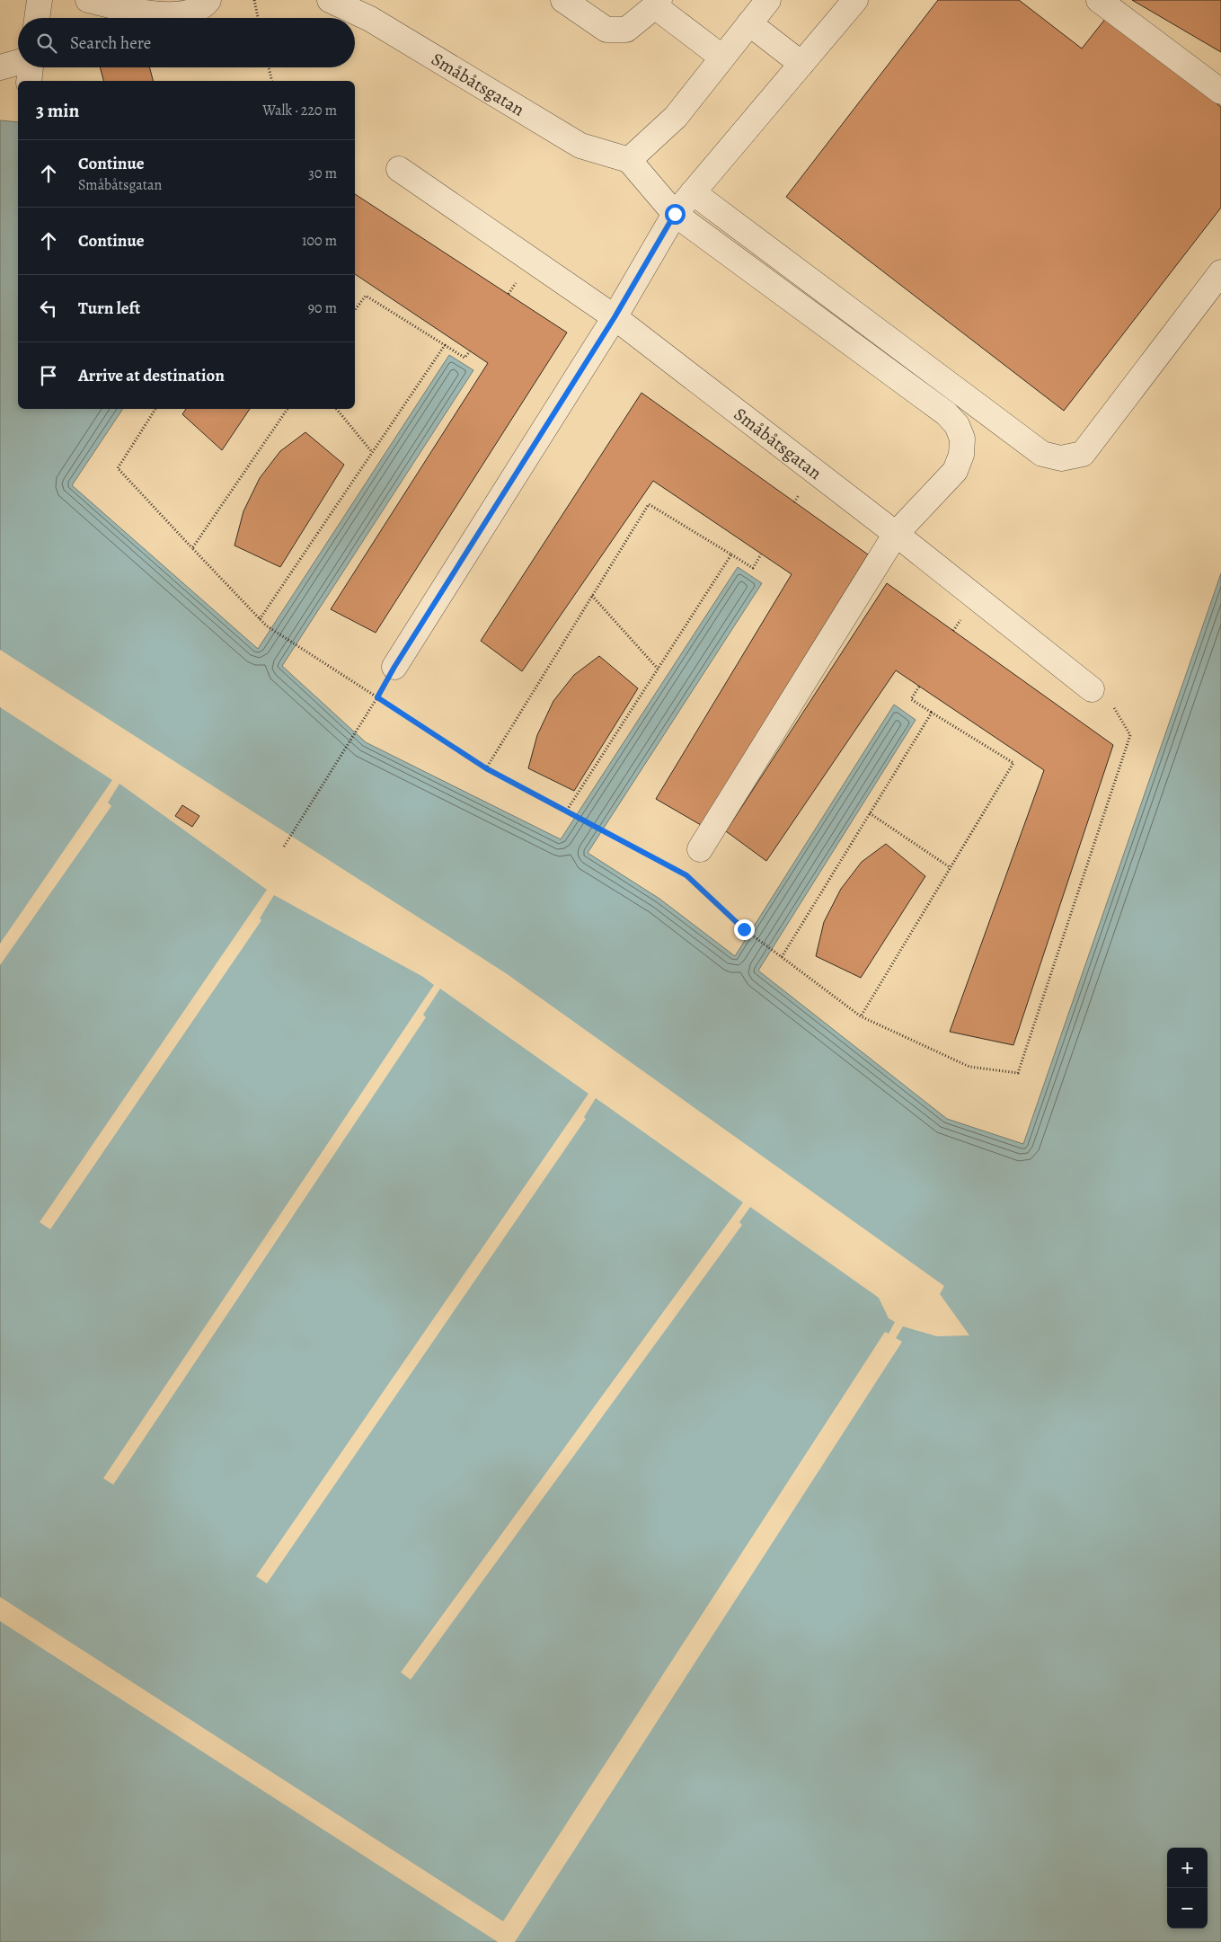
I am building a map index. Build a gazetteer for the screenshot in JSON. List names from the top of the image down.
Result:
{
  "streets": {
    "street": ["Småbåtsgatan"]
  },
  "page": {
    "search": "Search here",
    "heading": ["3 min", "Walk · 220 m"],
    "list": [
      ["Continue", "Småbåtsgatan", "30 m"],
      ["Continue", "100 m"],
      ["Turn left", "90 m"],
      "Arrive at destination"
    ],
    "map_buttons": ["+", "−"]
  }
}
